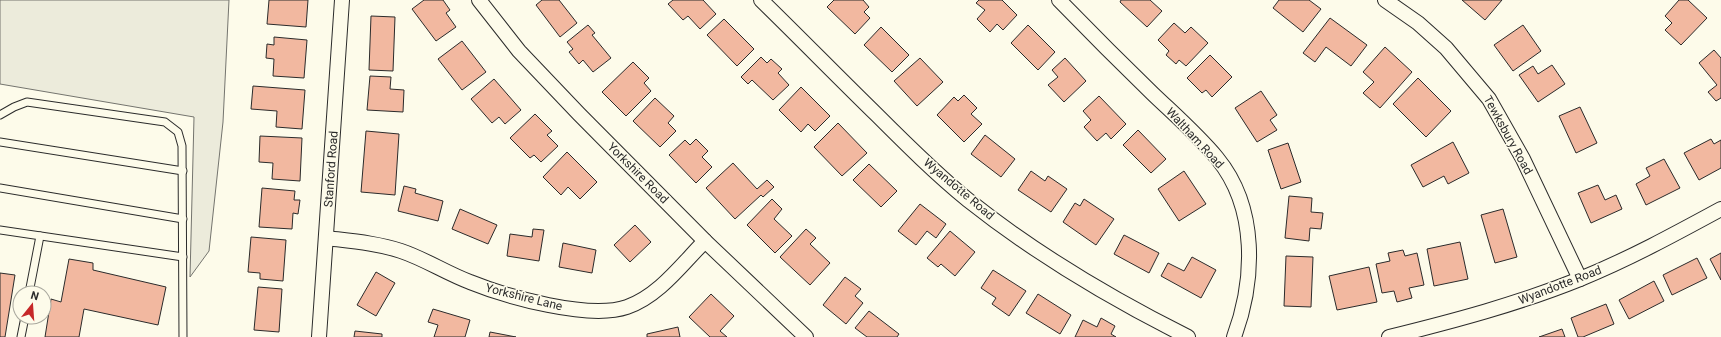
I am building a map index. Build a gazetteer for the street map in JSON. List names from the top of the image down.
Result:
{
  "streets": {
    "street": [
      "Tewksbury Road",
      "Waltham Road",
      "Stanford Road",
      "Yorkshire Road",
      "Wyandotte Road",
      "Yorkshire Lane"
    ]
  },
  "crossings": [
    ["Tewksbury Road", "Wyandotte Road"],
    ["Stanford Road", "Yorkshire Lane"],
    ["Yorkshire Road", "Yorkshire Lane"]
  ],
  "north": "top"
}
